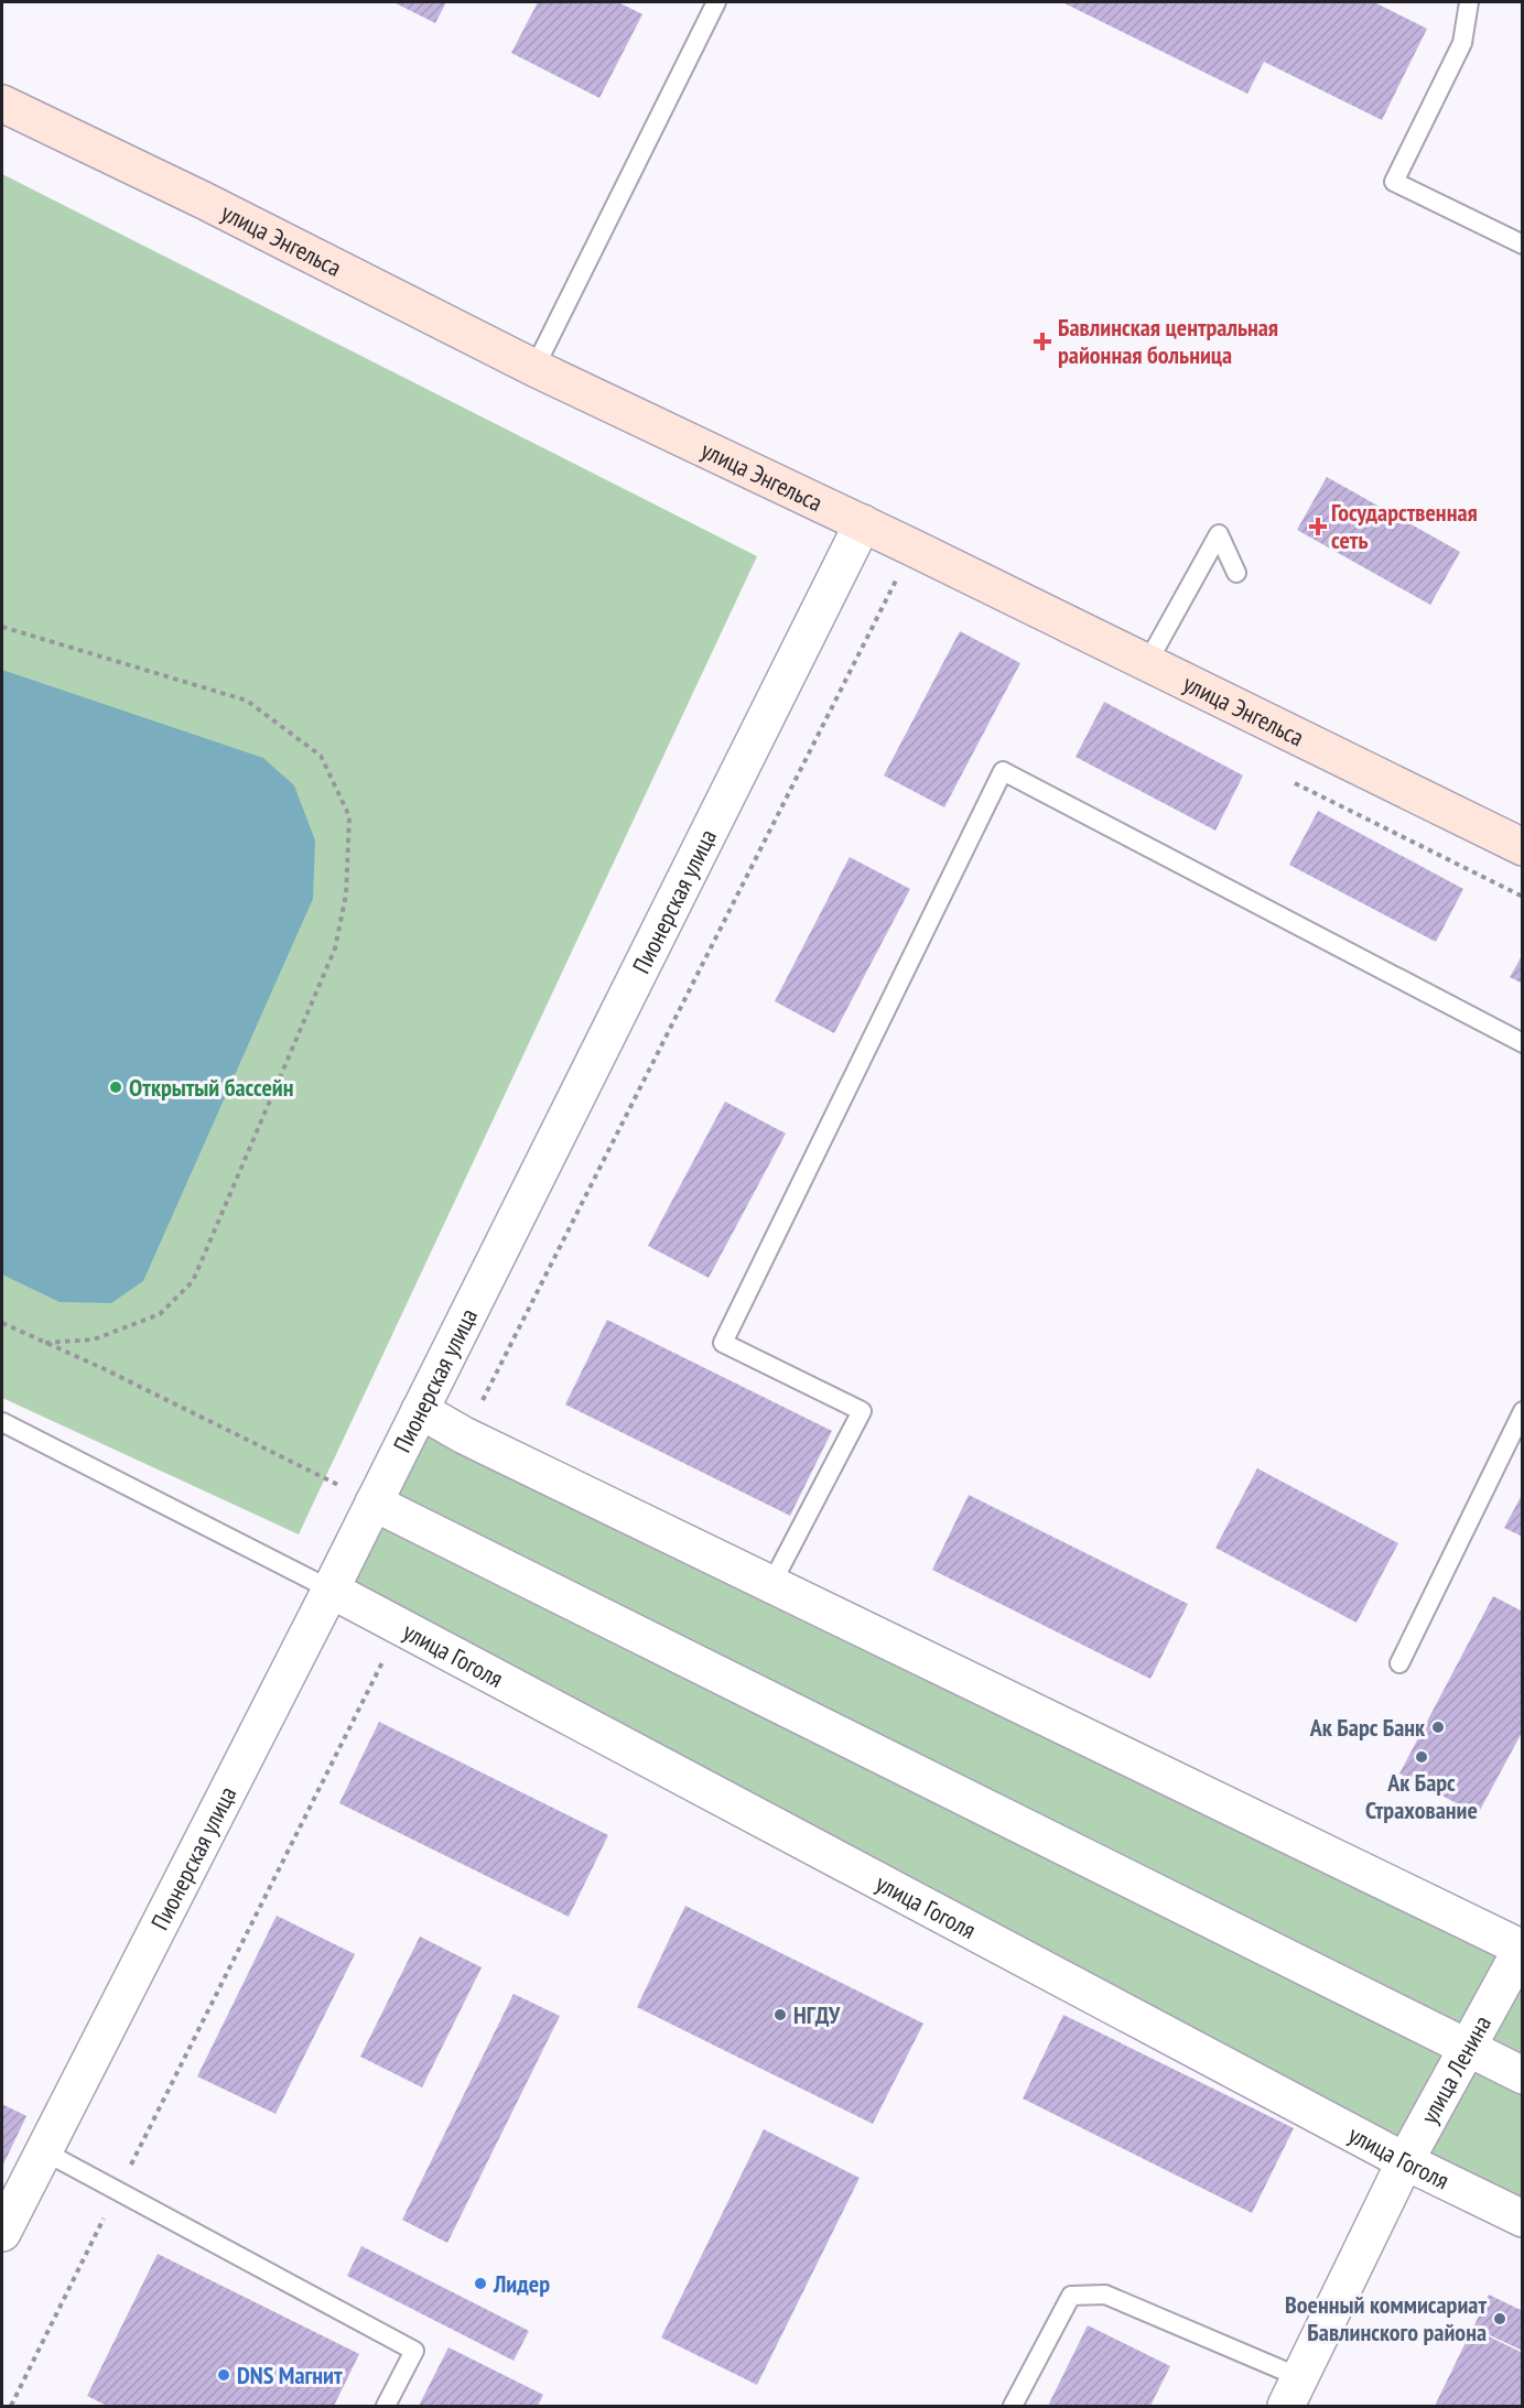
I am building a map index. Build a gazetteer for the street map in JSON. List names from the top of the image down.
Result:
{
  "streets": {
    "street": [
      "улица Энгельса",
      "Пионерская улица",
      "улица Гоголя",
      "улица Ленина"
    ]
  },
  "crossings": [
    ["улица Энгельса", "Пионерская улица"],
    ["Пионерская улица", "улица Гоголя"],
    ["улица Гоголя", "улица Ленина"]
  ],
  "places": {
    "health": ["Бавлинская центральная районная больница", "Государственная сеть"],
    "other": [
      "Открытый бассейн",
      "Ак Барс Банк",
      "Ак Барс Страхование",
      "НГДУ",
      "Лидер",
      "Военный коммисариат Бавлинского района",
      "DNS Магнит"
    ]
  }
}
